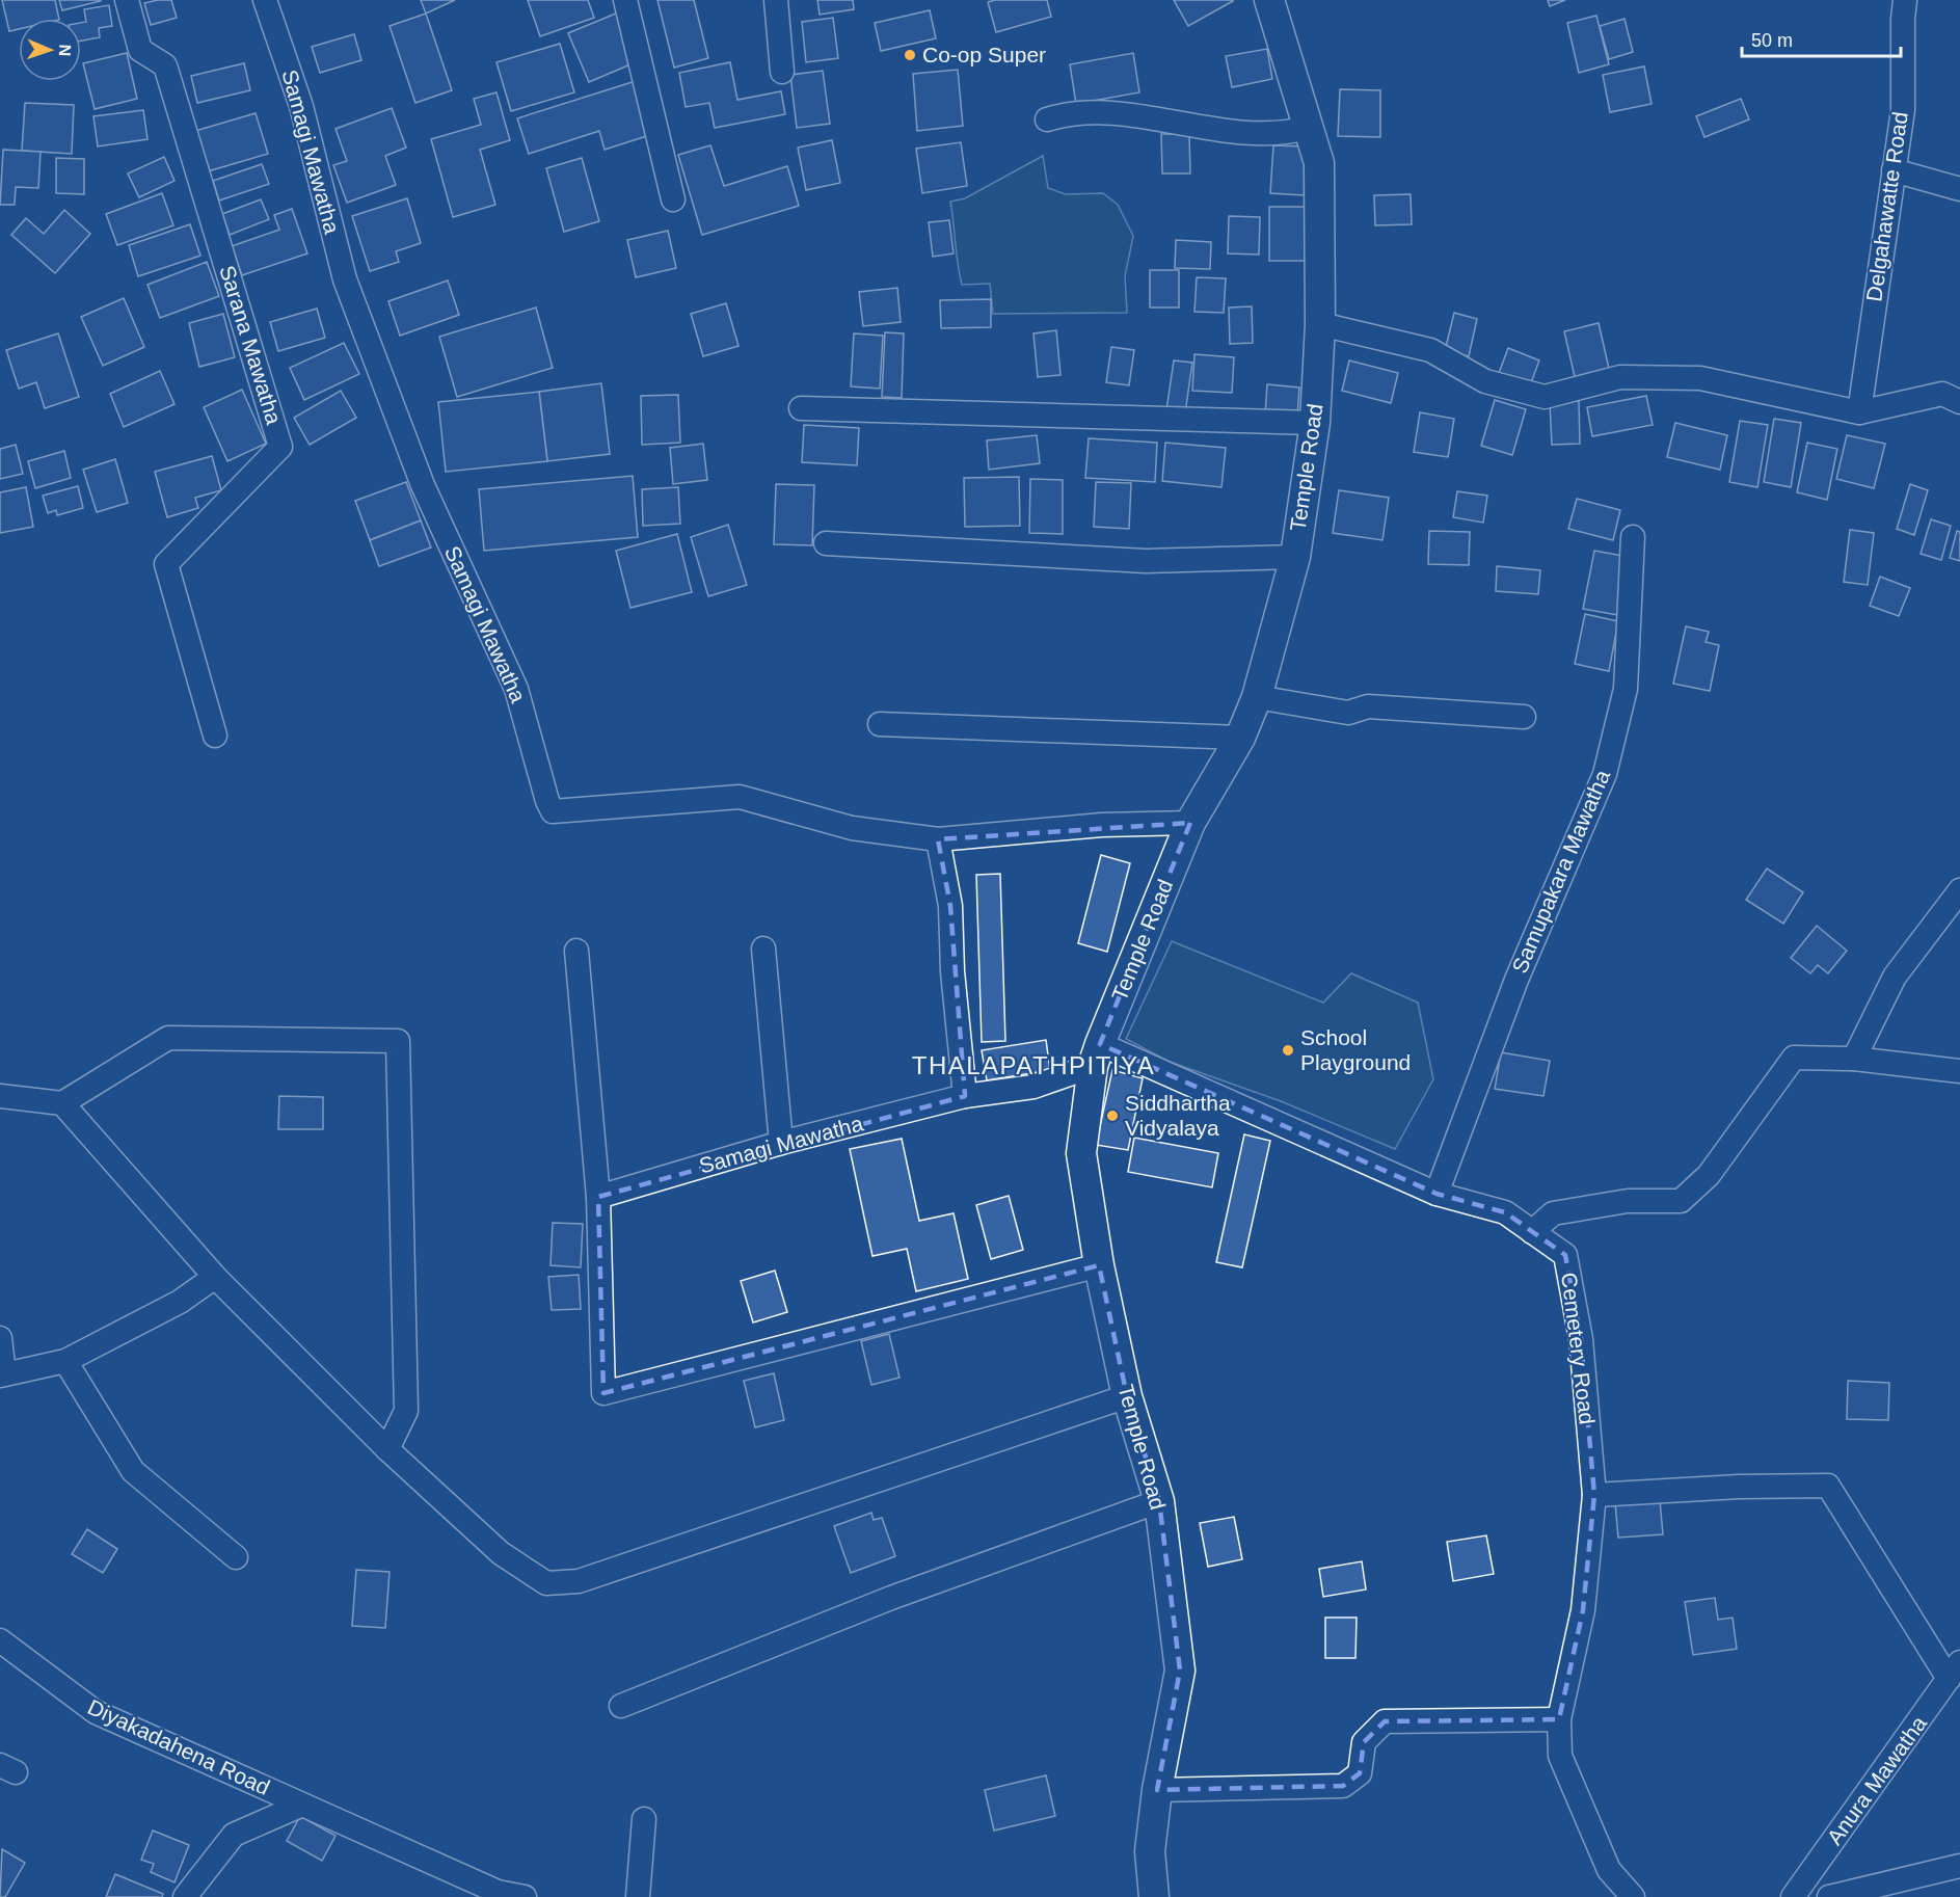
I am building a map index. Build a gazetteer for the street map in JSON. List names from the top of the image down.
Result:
{
  "streets": {
    "main road": ["Temple Road"],
    "street": [
      "Samagi Mawatha",
      "Delgahawatte Road",
      "Sarana Mawatha",
      "Samupakara Mawatha",
      "Cemetery Road",
      "Diyakadahena Road",
      "Anura Mawatha"
    ]
  },
  "crossings": [
    ["Samagi Mawatha", "Temple Road"],
    ["Samagi Mawatha", "Cemetery Road"],
    ["Temple Road", "Cemetery Road"],
    ["Samupakara Mawatha", "Cemetery Road"]
  ],
  "districts": ["THALAPATHPITIYA"],
  "places": ["Co-op Super", "School Playground", "Siddhartha Vidyalaya"],
  "scale_bar": "50 m",
  "north": "right"
}
